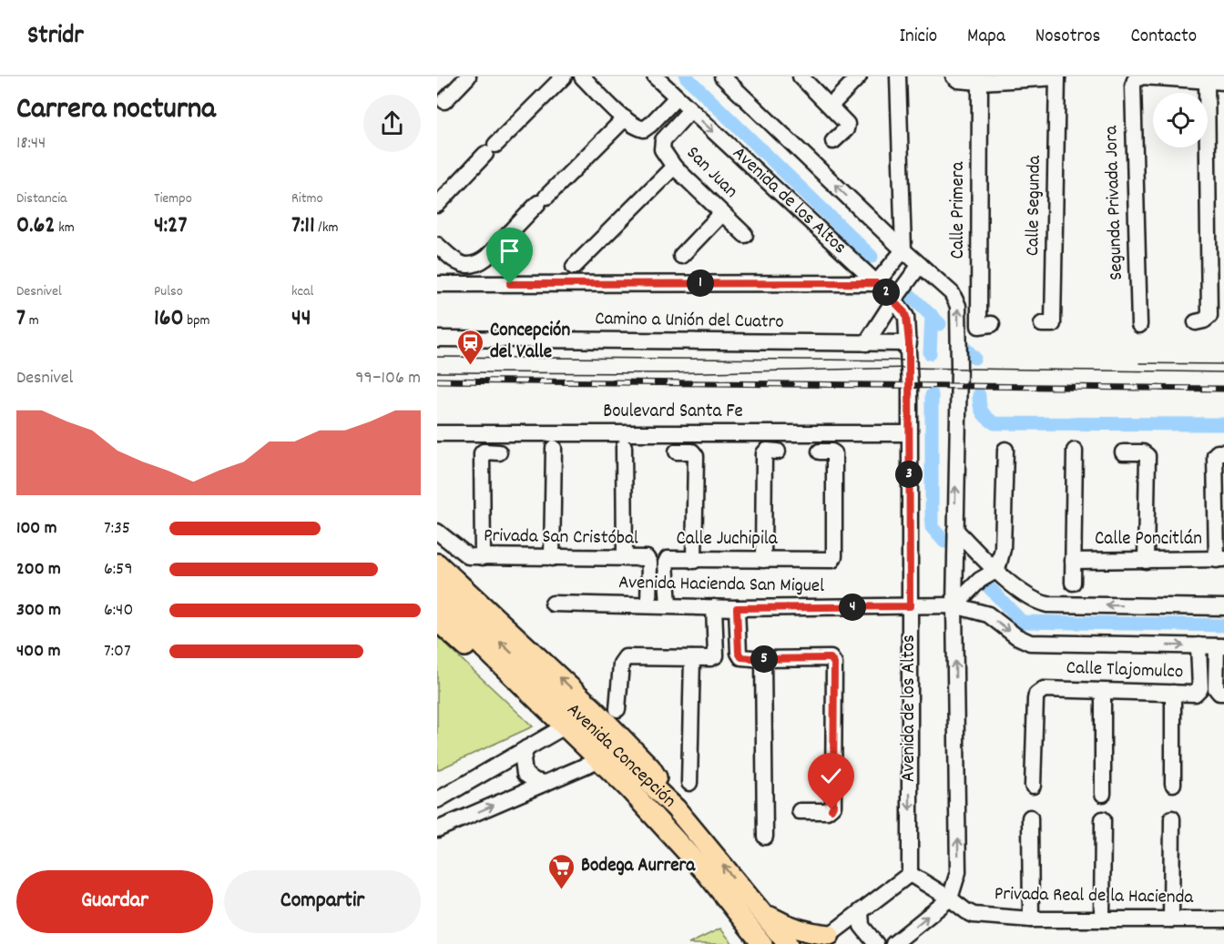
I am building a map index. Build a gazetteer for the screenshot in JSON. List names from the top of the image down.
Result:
{
  "streets": {
    "main road": ["Avenida Concepción"],
    "street": [
      "San Juan",
      "Avenida de los Altos",
      "Segunda Privada Jora",
      "Calle Segunda",
      "Calle Primera",
      "Camino a Unión del Cuatro",
      "Boulevard Santa Fe",
      "Privada San Cristóbal",
      "Calle Juchipila",
      "Calle Poncitlán",
      "Avenida Hacienda San Miguel",
      "Calle Tlajomulco",
      "Privada Real de la Hacienda"
    ]
  },
  "crossings": [
    ["San Juan", "Avenida de los Altos"],
    ["Avenida de los Altos", "Camino a Unión del Cuatro"],
    ["Avenida de los Altos", "Boulevard Santa Fe"],
    ["Avenida de los Altos", "Avenida Hacienda San Miguel"],
    ["Avenida de los Altos", "Privada Real de la Hacienda"],
    ["Privada San Cristóbal", "Avenida Hacienda San Miguel"],
    ["Calle Juchipila", "Avenida Hacienda San Miguel"],
    ["Avenida Hacienda San Miguel", "Calle Tlajomulco"]
  ],
  "places": {
    "station": ["Concepción del Valle"],
    "supermarket": ["Bodega Aurrera"]
  },
  "page": {
    "header": "Stridr",
    "nav": [
      "Inicio",
      "Mapa",
      "Nosotros",
      "Contacto"
    ],
    "heading": ["Carrera nocturna", "18:44"],
    "stats": [
      ["Distancia", "0.62 km"],
      ["Tiempo", "4:27"],
      ["Ritmo", "7:11 /km"],
      ["Desnivel", "7 m"],
      ["Pulso", "160 bpm"],
      ["kcal", "44"]
    ],
    "pins": [
      "1",
      "2",
      "3",
      "4",
      "5"
    ],
    "chart": ["Desnivel", "99–106 m"],
    "list": [
      {
        "name": "100 m",
        "note": "7:35"
      },
      {
        "name": "200 m",
        "note": "6:59"
      },
      {
        "name": "300 m",
        "note": "6:40"
      },
      {
        "name": "400 m",
        "note": "7:07"
      }
    ],
    "buttons": ["Guardar", "Compartir"]
  }
}
